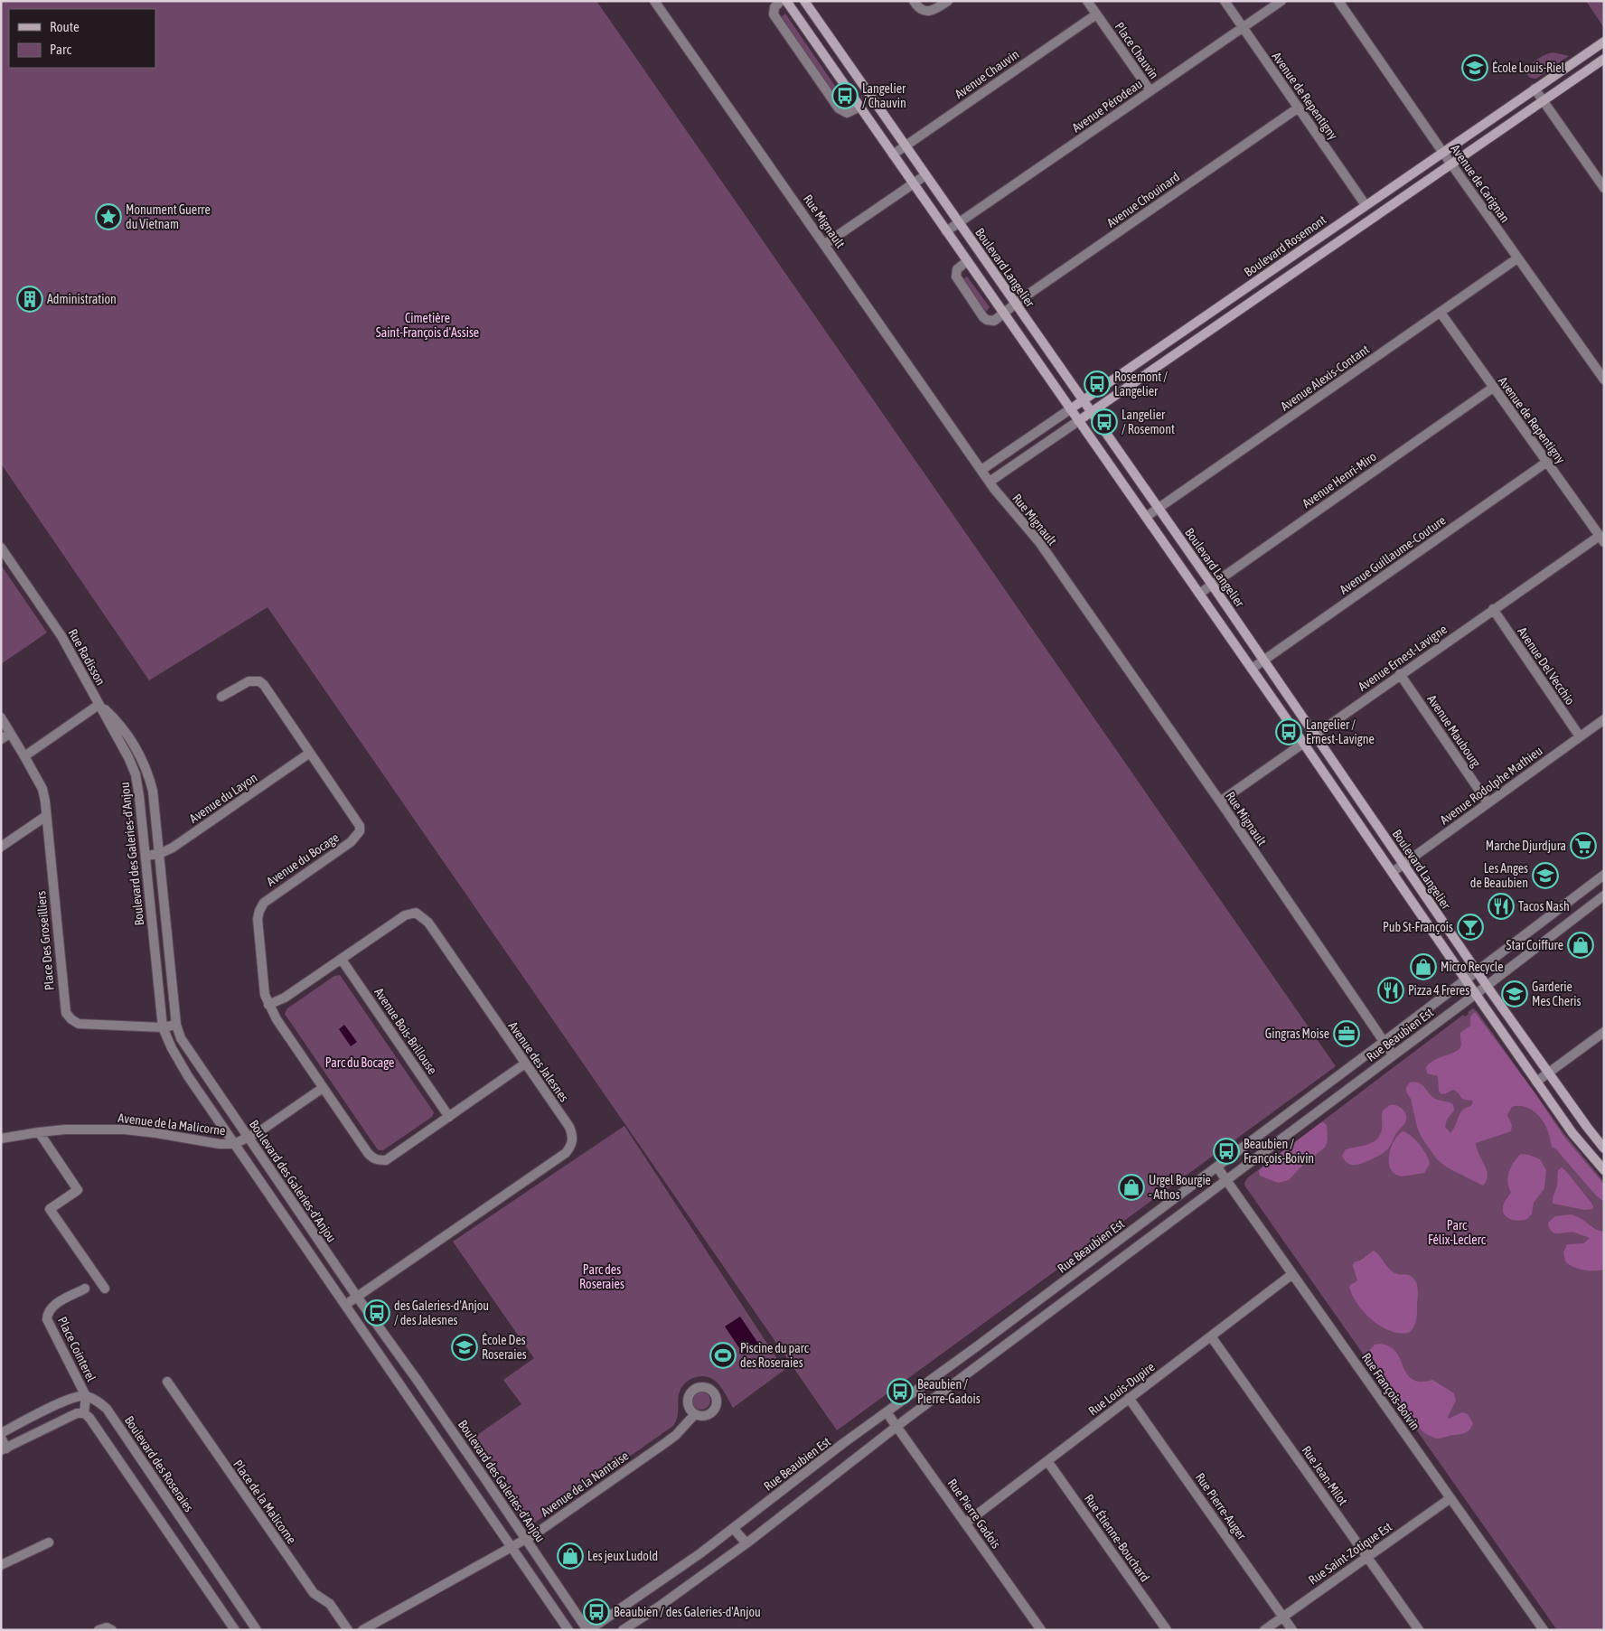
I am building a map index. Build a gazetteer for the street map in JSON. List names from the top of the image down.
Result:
{
  "streets": {
    "main road": ["Boulevard Rosemont", "Boulevard Langelier"],
    "street": [
      "Place Chauvin",
      "Avenue Chauvin",
      "Avenue de Repentigny",
      "Avenue Pérodeau",
      "Avenue de Carignan",
      "Avenue Chouinard",
      "Rue Mignault",
      "Avenue Alexis-Contant",
      "Avenue Henri-Miro",
      "Avenue Guillaume-Couture",
      "Rue Radisson",
      "Avenue Ernest-Lavigne",
      "Avenue Del Vecchio",
      "Avenue Maubourg",
      "Avenue Rodolphe Mathieu",
      "Avenue du Layon",
      "Boulevard des Galeries-d'Anjou",
      "Avenue du Bocage",
      "Place Des Groseilliers",
      "Avenue Bois-Brillouse",
      "Rue Beaubien Est",
      "Avenue des Jalesnes",
      "Avenue de la Malicorne",
      "Place Cointerel",
      "Rue Louis-Dupire",
      "Rue François-Boivin",
      "Boulevard des Roseraies",
      "Rue Jean-Milot",
      "Avenue de la Nantaise",
      "Place de la Malicorne",
      "Rue Pierre-Auger",
      "Rue Pierre Gadois",
      "Rue Étienne-Bouchard",
      "Rue Saint-Zotique Est"
    ]
  },
  "crossings": [
    ["Place Chauvin", "Avenue Chauvin"],
    ["Place Chauvin", "Avenue Pérodeau"],
    ["Avenue Chauvin", "Boulevard Langelier"],
    ["Avenue de Repentigny", "Avenue Pérodeau"],
    ["Avenue de Repentigny", "Avenue Chouinard"],
    ["Avenue de Repentigny", "Boulevard Rosemont"],
    ["Avenue de Repentigny", "Avenue Alexis-Contant"],
    ["Avenue de Repentigny", "Avenue Henri-Miro"],
    ["Avenue de Repentigny", "Avenue Guillaume-Couture"],
    ["Avenue de Repentigny", "Avenue Ernest-Lavigne"],
    ["Avenue Pérodeau", "Boulevard Langelier"],
    ["Avenue de Carignan", "Boulevard Rosemont"],
    ["Avenue de Carignan", "Avenue Alexis-Contant"],
    ["Avenue Chouinard", "Boulevard Langelier"],
    ["Rue Mignault", "Boulevard Rosemont"],
    ["Rue Mignault", "Avenue Ernest-Lavigne"],
    ["Rue Mignault", "Rue Beaubien Est"],
    ["Boulevard Rosemont", "Boulevard Langelier"],
    ["Boulevard Langelier", "Avenue Alexis-Contant"],
    ["Boulevard Langelier", "Avenue Henri-Miro"],
    ["Boulevard Langelier", "Avenue Guillaume-Couture"],
    ["Boulevard Langelier", "Avenue Ernest-Lavigne"],
    ["Boulevard Langelier", "Avenue Rodolphe Mathieu"],
    ["Boulevard Langelier", "Rue Beaubien Est"],
    ["Rue Radisson", "Boulevard des Galeries-d'Anjou"],
    ["Rue Radisson", "Place Des Groseilliers"],
    ["Avenue Ernest-Lavigne", "Avenue Del Vecchio"],
    ["Avenue Ernest-Lavigne", "Avenue Maubourg"],
    ["Avenue Del Vecchio", "Avenue Rodolphe Mathieu"],
    ["Avenue Maubourg", "Avenue Rodolphe Mathieu"],
    ["Avenue du Layon", "Boulevard des Galeries-d'Anjou"],
    ["Avenue du Layon", "Avenue du Bocage"],
    ["Boulevard des Galeries-d'Anjou", "Place Des Groseilliers"],
    ["Boulevard des Galeries-d'Anjou", "Rue Beaubien Est"],
    ["Boulevard des Galeries-d'Anjou", "Avenue des Jalesnes"],
    ["Boulevard des Galeries-d'Anjou", "Avenue de la Malicorne"],
    ["Boulevard des Galeries-d'Anjou", "Avenue de la Nantaise"],
    ["Avenue du Bocage", "Avenue Bois-Brillouse"],
    ["Avenue du Bocage", "Avenue des Jalesnes"],
    ["Avenue du Bocage", "Avenue de la Malicorne"],
    ["Avenue Bois-Brillouse", "Avenue des Jalesnes"],
    ["Rue Beaubien Est", "Rue François-Boivin"],
    ["Rue Beaubien Est", "Rue Pierre Gadois"],
    ["Place Cointerel", "Boulevard des Roseraies"],
    ["Rue Louis-Dupire", "Rue François-Boivin"],
    ["Rue Louis-Dupire", "Rue Jean-Milot"],
    ["Rue Louis-Dupire", "Rue Pierre-Auger"],
    ["Rue Louis-Dupire", "Rue Pierre Gadois"],
    ["Rue Louis-Dupire", "Rue Étienne-Bouchard"],
    ["Rue François-Boivin", "Rue Saint-Zotique Est"],
    ["Rue Jean-Milot", "Rue Saint-Zotique Est"],
    ["Rue Pierre-Auger", "Rue Saint-Zotique Est"]
  ],
  "parks": [
    "Cimetière Saint-François d'Assise",
    "Parc du Bocage",
    "Parc Félix-Leclerc",
    "Parc des Roseraies"
  ],
  "places": {
    "school or university": [
      "École Louis-Riel",
      "Les Anges de Beaubien",
      "Garderie Mes Cheris",
      "École Des Roseraies"
    ],
    "bus stop": [
      "Langelier / Chauvin",
      "Rosemont / Langelier",
      "Langelier / Rosemont",
      "Langelier / Ernest-Lavigne",
      "Beaubien / François-Boivin",
      "des Galeries-d'Anjou / des Jalesnes",
      "Beaubien / Pierre-Gadois",
      "Beaubien / des Galeries-d'Anjou"
    ],
    "place": ["Monument Guerre du Vietnam"],
    "building": ["Administration"],
    "supermarket": ["Marche Djurdjura"],
    "restaurant": ["Tacos Nash", "Pizza 4 Freres"],
    "bar": ["Pub St-François"],
    "shop": [
      "Star Coiffure",
      "Micro Recycle",
      "Urgel Bourgie - Athos",
      "Les jeux Ludold"
    ],
    "office": ["Gingras Moise"],
    "sports": ["Piscine du parc des Roseraies"]
  },
  "legend": ["Route", "Parc"]
}
